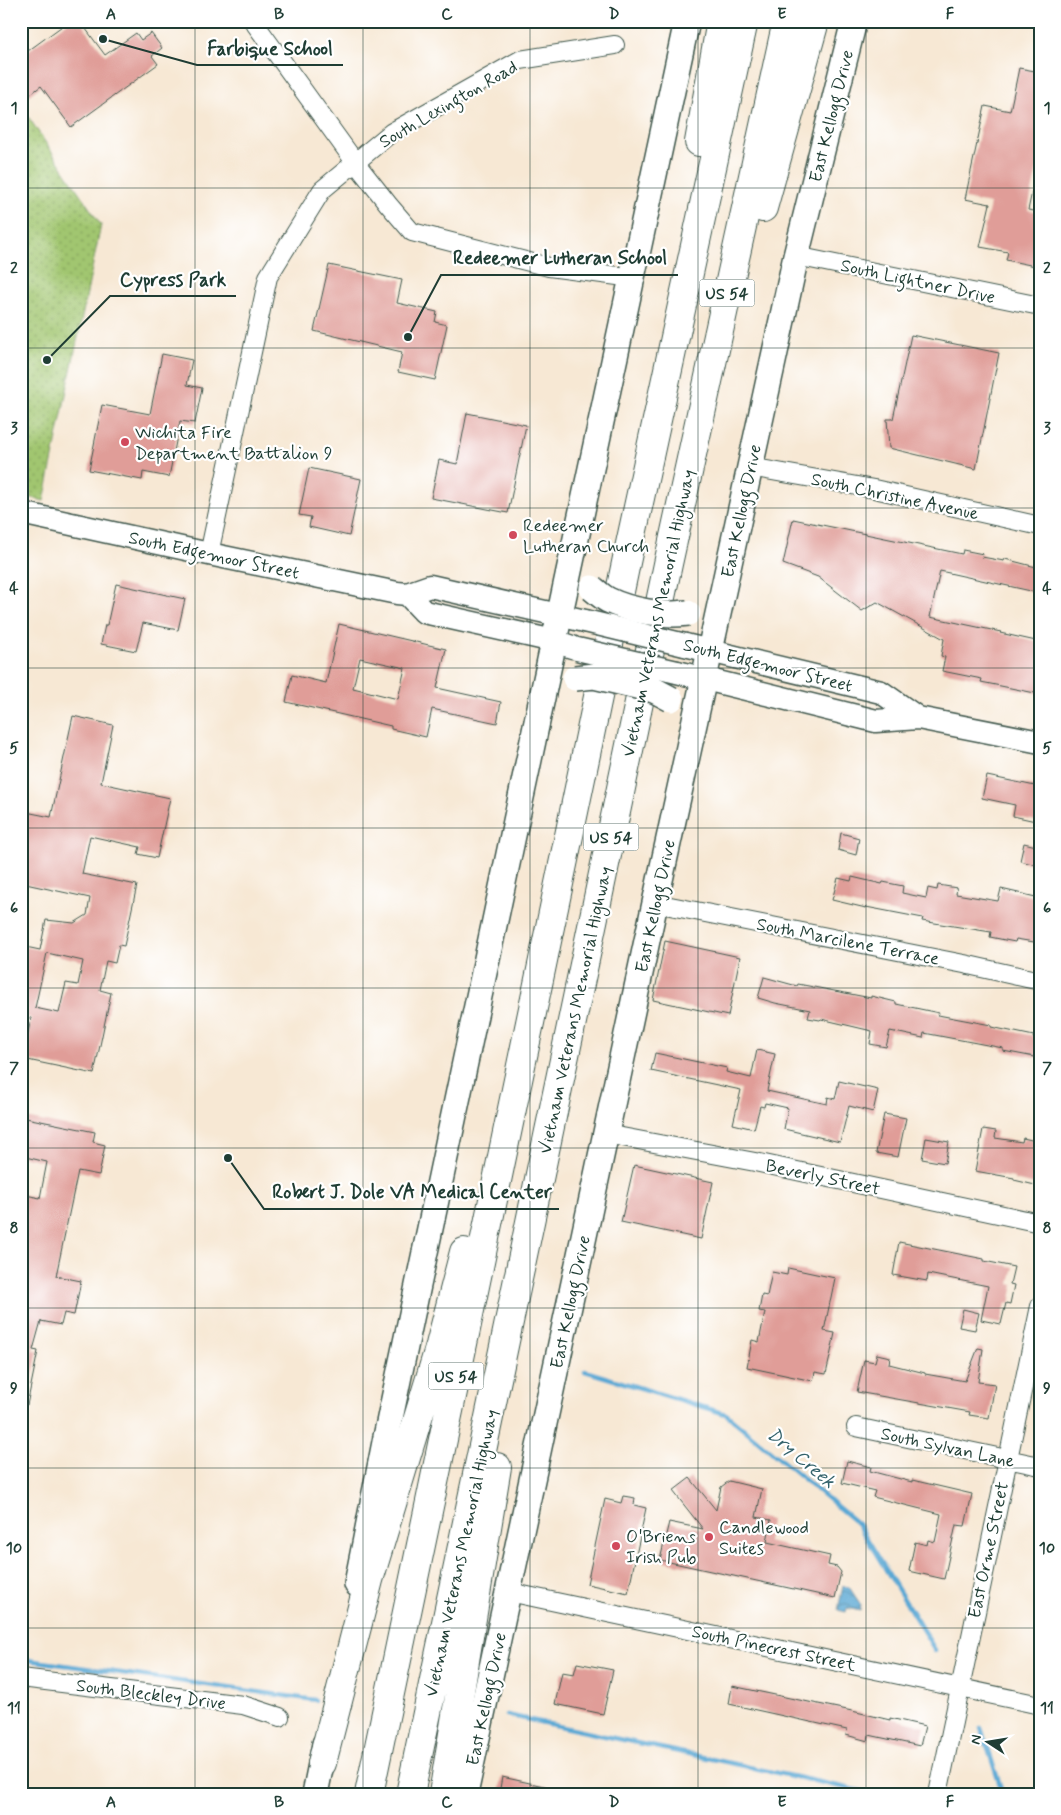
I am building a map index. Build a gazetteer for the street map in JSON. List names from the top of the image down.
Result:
{
  "streets": {
    "highway": ["US 54", "Vietnam Veterans Memorial Highway"],
    "main road": ["East Kellogg Drive"],
    "street": [
      "South Lexington Road",
      "South Lightner Drive",
      "South Christine Avenue",
      "South Edgemoor Street",
      "South Marcilene Terrace",
      "Beverly Street",
      "South Sylvan Lane",
      "East Orme Street",
      "South Pinecrest Street",
      "South Bleckley Drive"
    ]
  },
  "crossings": [
    ["South Lexington Road", "South Edgemoor Street"],
    ["East Kellogg Drive", "South Lightner Drive"],
    ["East Kellogg Drive", "South Christine Avenue"],
    ["East Kellogg Drive", "South Edgemoor Street"],
    ["East Kellogg Drive", "South Marcilene Terrace"],
    ["East Kellogg Drive", "Beverly Street"],
    ["East Kellogg Drive", "South Pinecrest Street"],
    ["South Sylvan Lane", "East Orme Street"],
    ["East Orme Street", "South Pinecrest Street"]
  ],
  "water": ["Dry Creek"],
  "places": [
    "Farbique School",
    "Redeemer Lutheran School",
    "Cypress Park",
    "Wichita Fire Department Battalion 9",
    "Redeemer Lutheran Church",
    "Robert J. Dole VA Medical Center",
    "Candlewood Suites",
    "O'Briens Irish Pub"
  ],
  "north": "left",
  "grid": {
    "columns": [
      "A",
      "B",
      "C",
      "D",
      "E",
      "F"
    ],
    "rows": [
      "1",
      "2",
      "3",
      "4",
      "5",
      "6",
      "7",
      "8",
      "9",
      "10",
      "11"
    ]
  }
}
